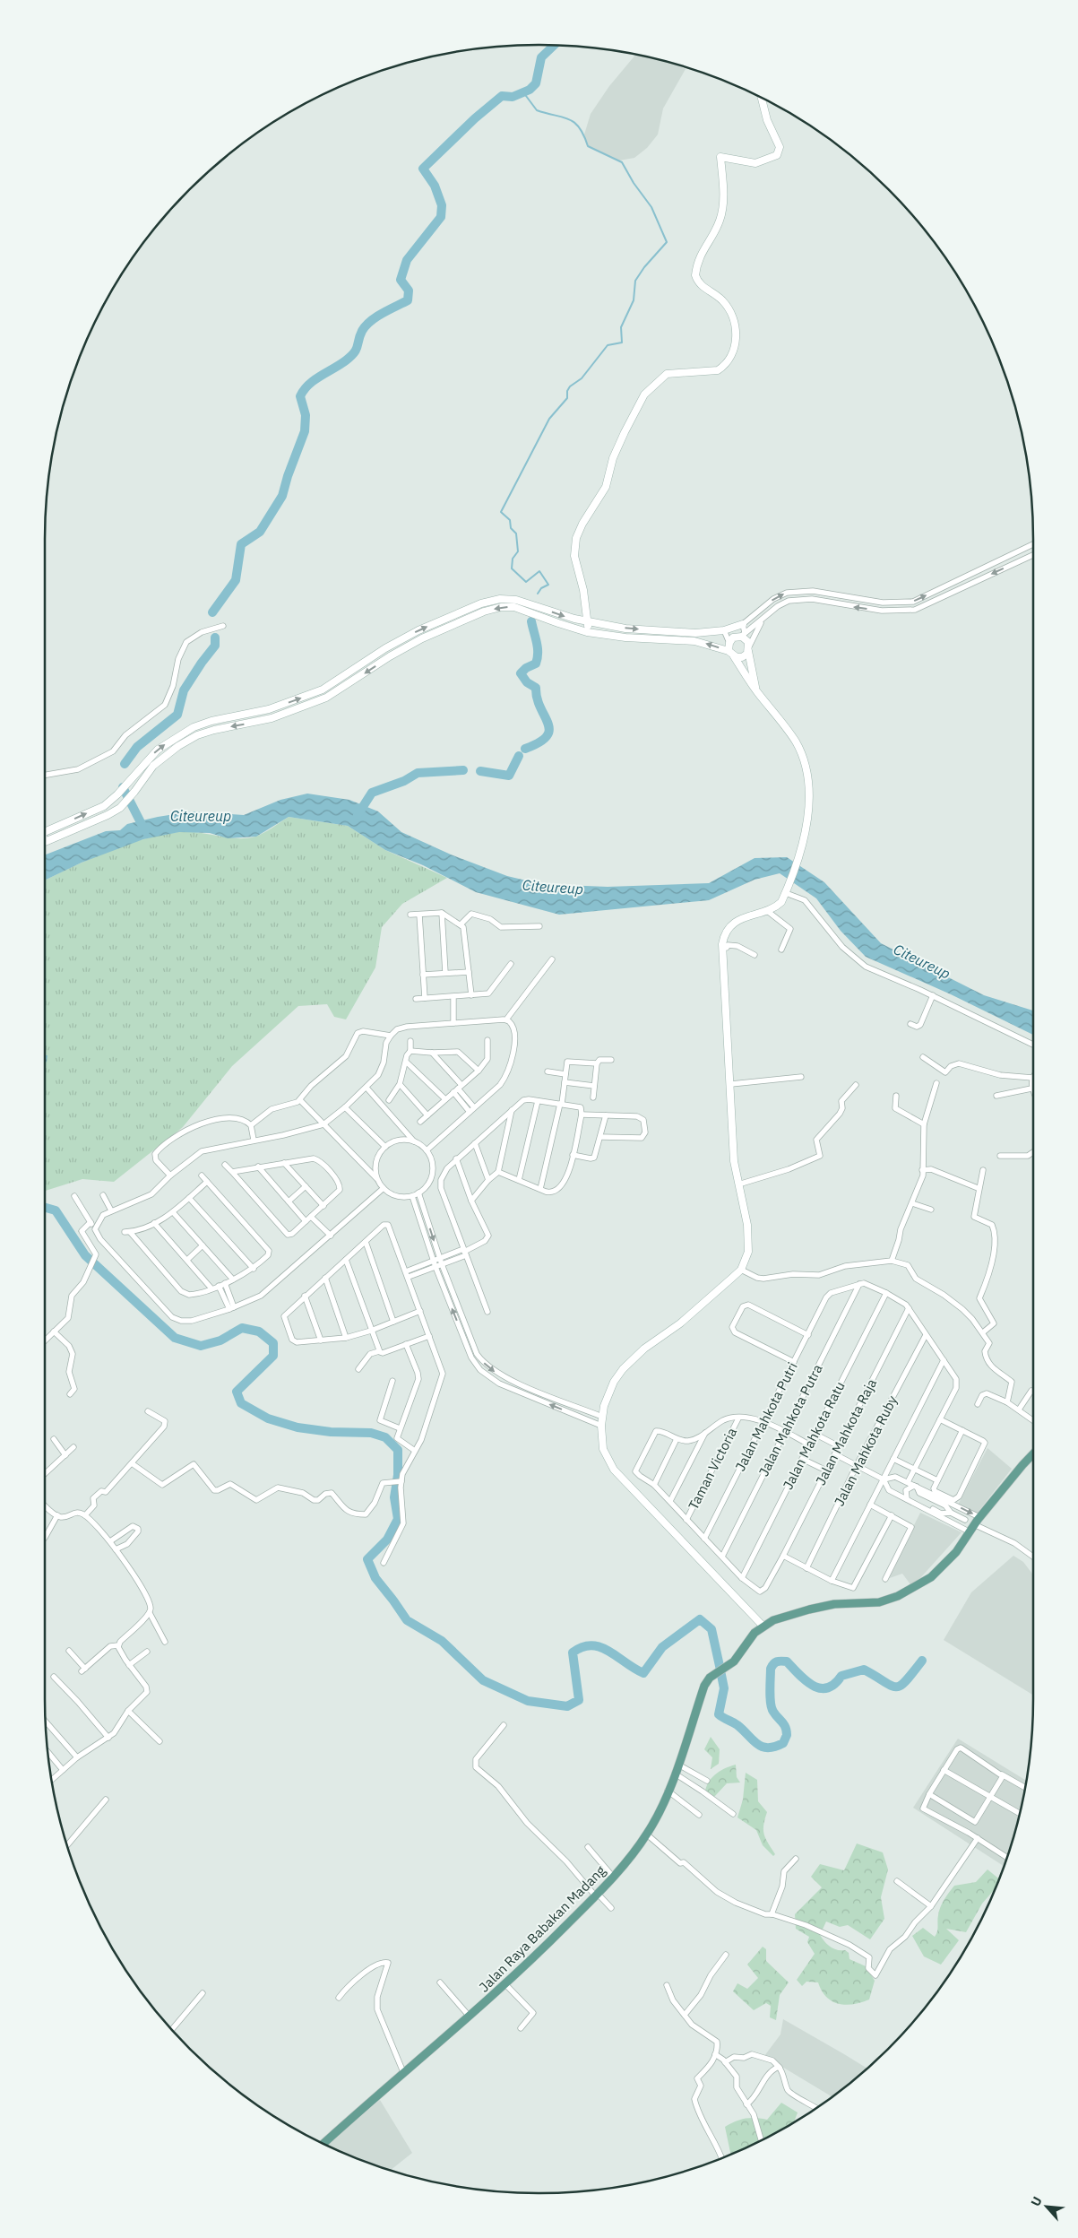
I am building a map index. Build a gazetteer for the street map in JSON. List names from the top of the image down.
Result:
{
  "streets": {
    "main road": ["Jalan Raya Babakan Madang"],
    "street": [
      "Jalan Mahkota Putri",
      "Jalan Mahkota Putra",
      "Jalan Mahkota Raja",
      "Jalan Mahkota Ratu",
      "Jalan Mahkota Ruby",
      "Taman Victoria"
    ]
  },
  "crossings": [
    ["Jalan Mahkota Putri", "Jalan Mahkota Putra"],
    ["Jalan Mahkota Putri", "Taman Victoria"],
    ["Jalan Mahkota Putra", "Taman Victoria"],
    ["Jalan Mahkota Raja", "Taman Victoria"],
    ["Jalan Mahkota Ratu", "Taman Victoria"]
  ],
  "water": ["Citeureup"],
  "north": "top left"
}
